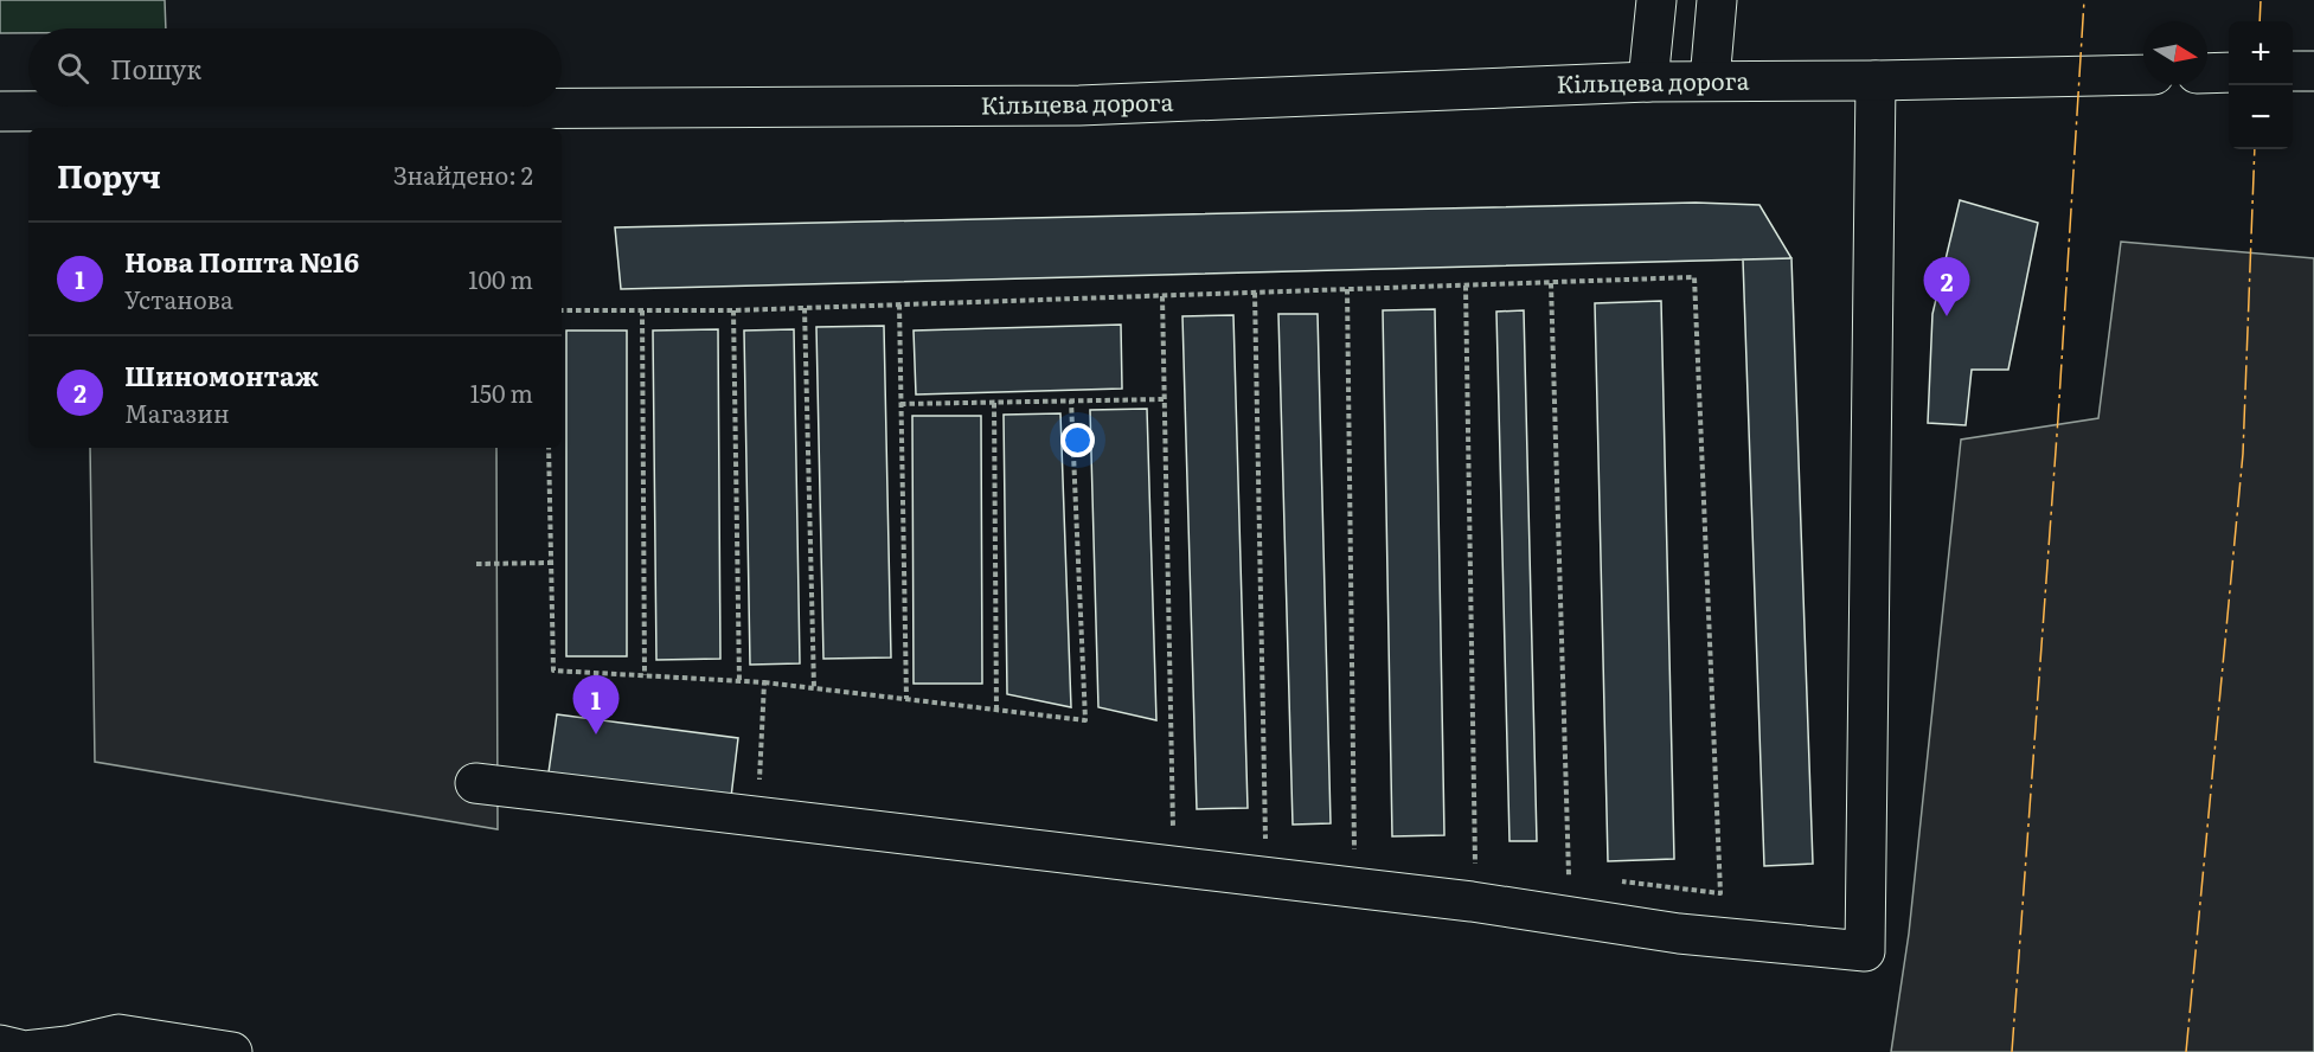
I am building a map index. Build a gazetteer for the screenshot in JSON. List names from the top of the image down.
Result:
{
  "streets": {
    "main road": ["Кільцева дорога"]
  },
  "north": "right",
  "page": {
    "map_buttons": ["+", "−"],
    "search": "Пошук",
    "heading": ["Поруч", "Знайдено: 2"],
    "list": [
      {
        "mark": "1",
        "name": "Нова Пошта №16",
        "note": "Установа",
        "value": "100 m"
      },
      {
        "mark": "2",
        "name": "Шиномонтаж",
        "note": "Магазин",
        "value": "150 m"
      }
    ],
    "pins": ["2", "1"]
  }
}
